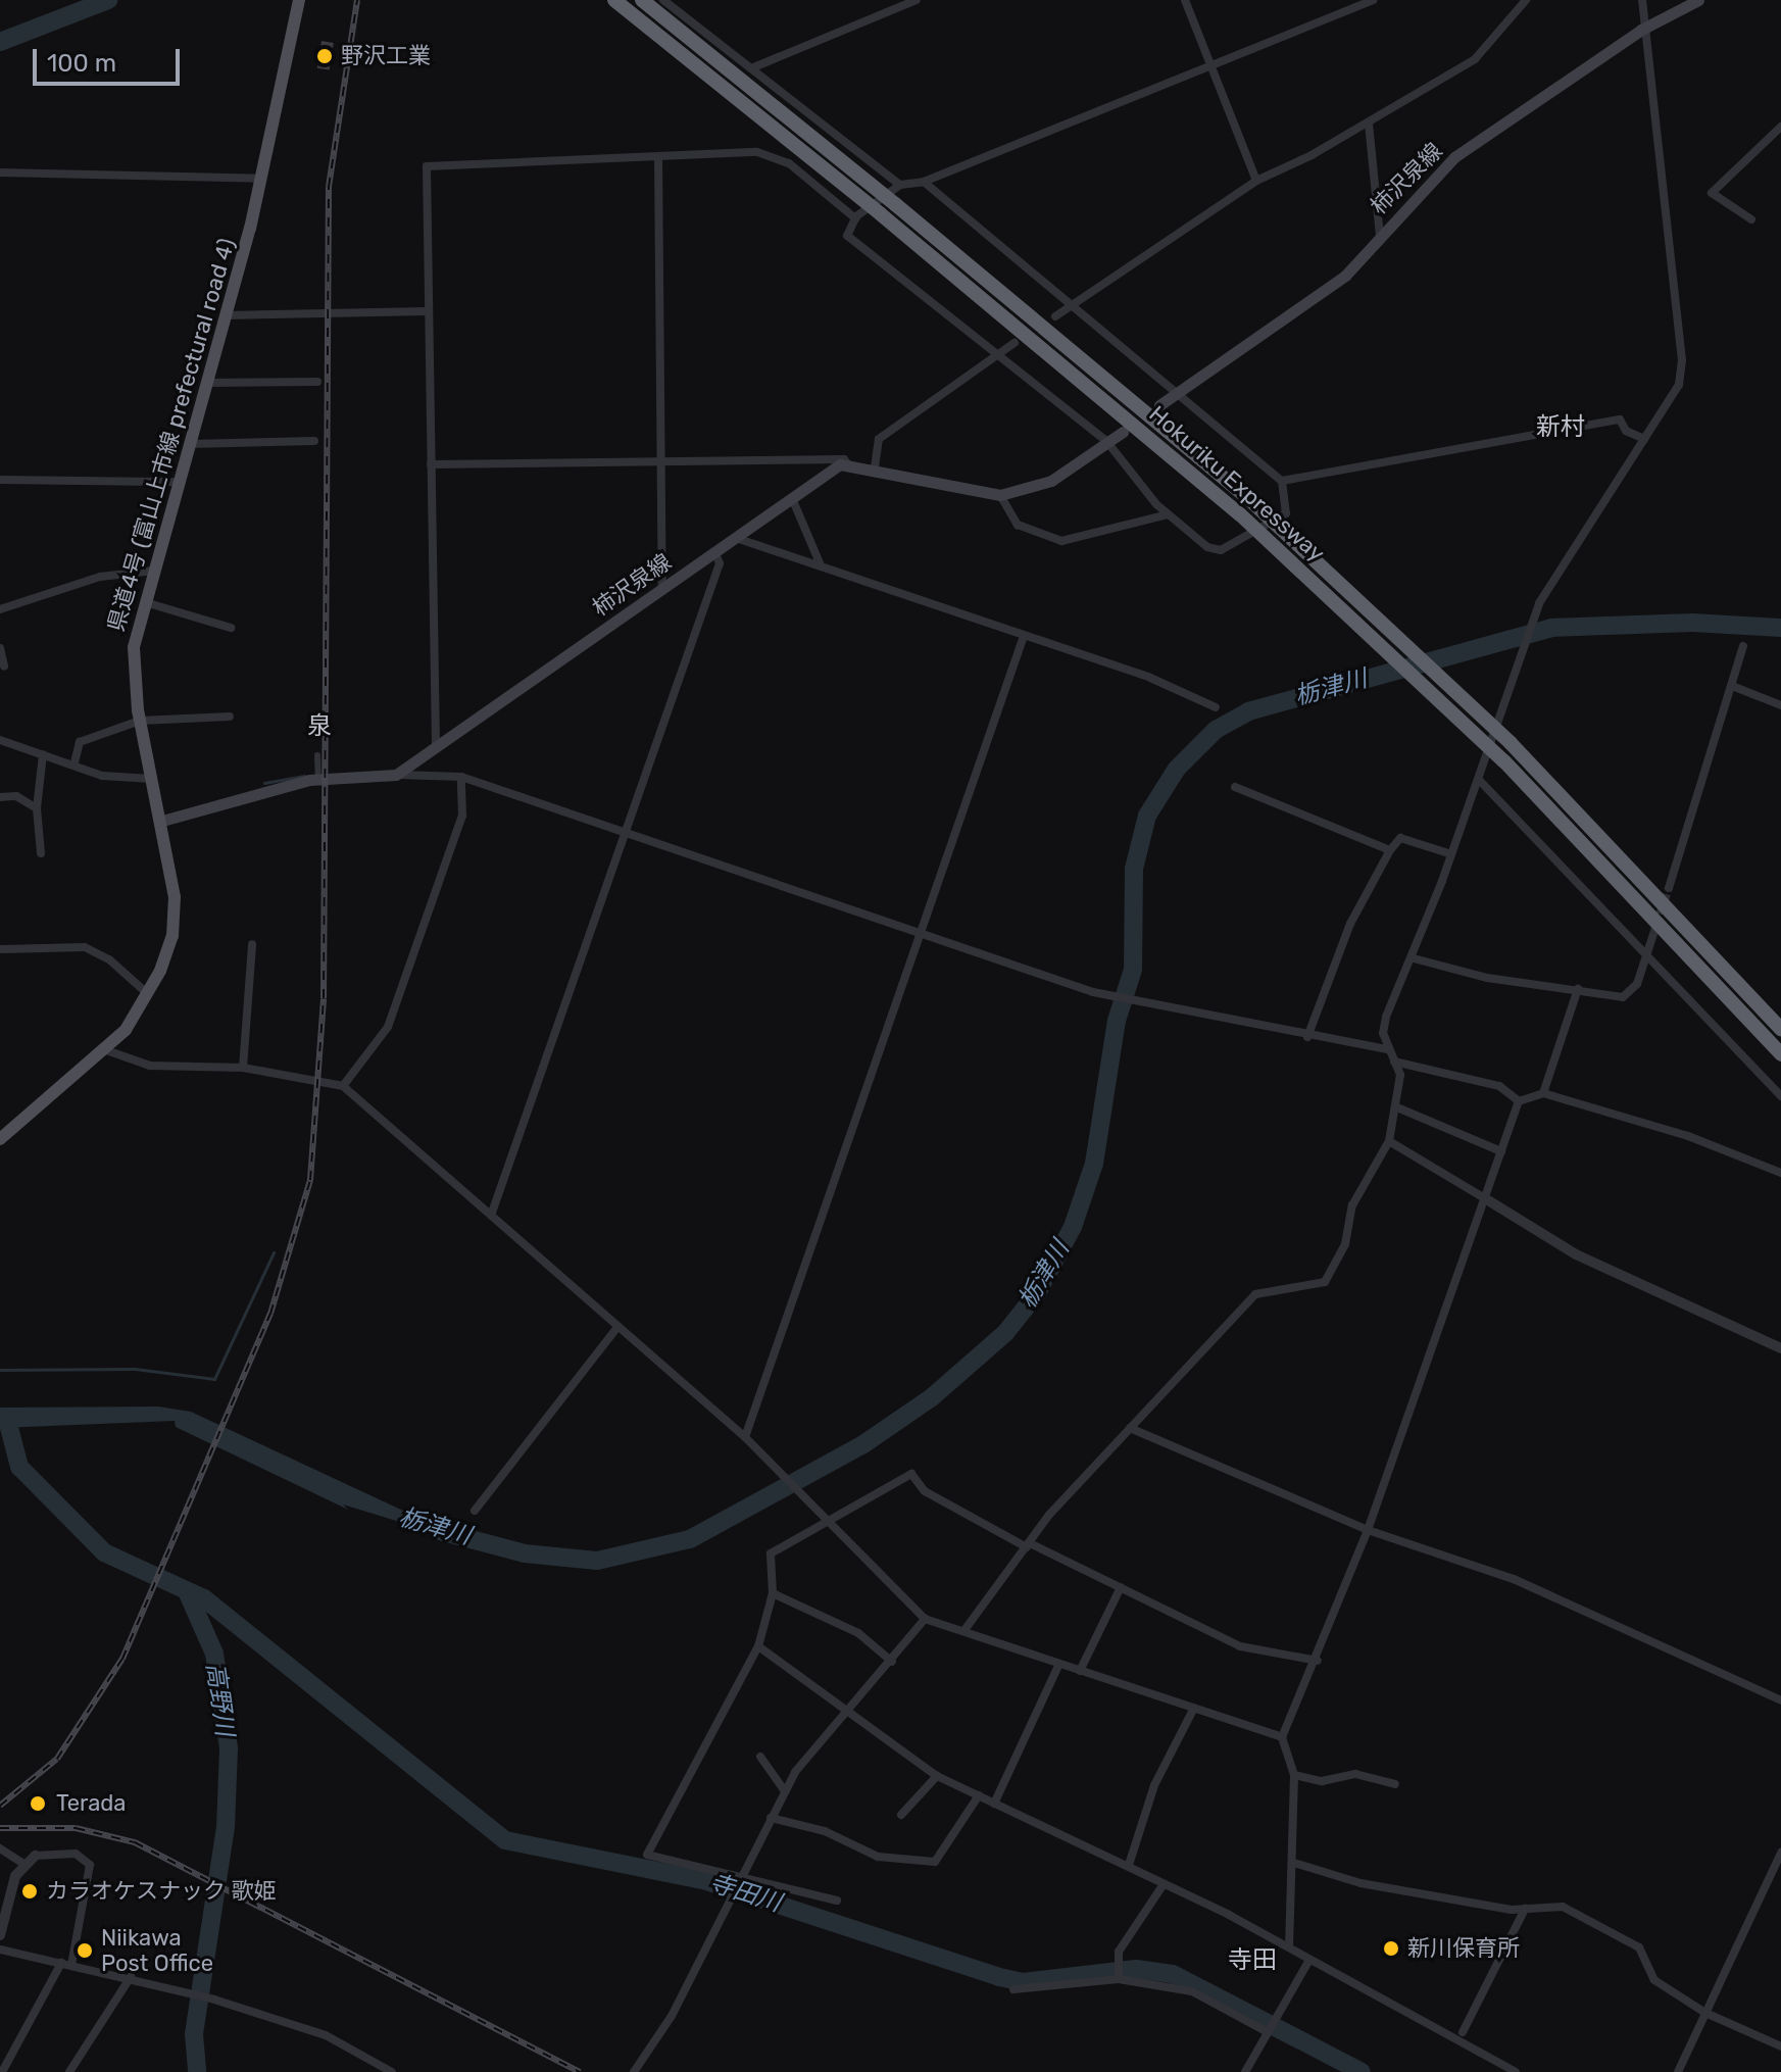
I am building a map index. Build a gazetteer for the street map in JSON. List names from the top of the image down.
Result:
{
  "streets": {
    "highway": ["Hokuriku Expressway"],
    "main road": ["柿沢泉線", "県道4号 (富山上市線 prefectural road 4)"]
  },
  "districts": ["新村", "泉", "寺田"],
  "water": ["栃津川", "高野川", "寺田川"],
  "places": [
    "野沢工業",
    "Terada",
    "カラオケスナック 歌姫",
    "新川保育所",
    "Niikawa Post Office"
  ],
  "scale_bar": "100 m"
}
